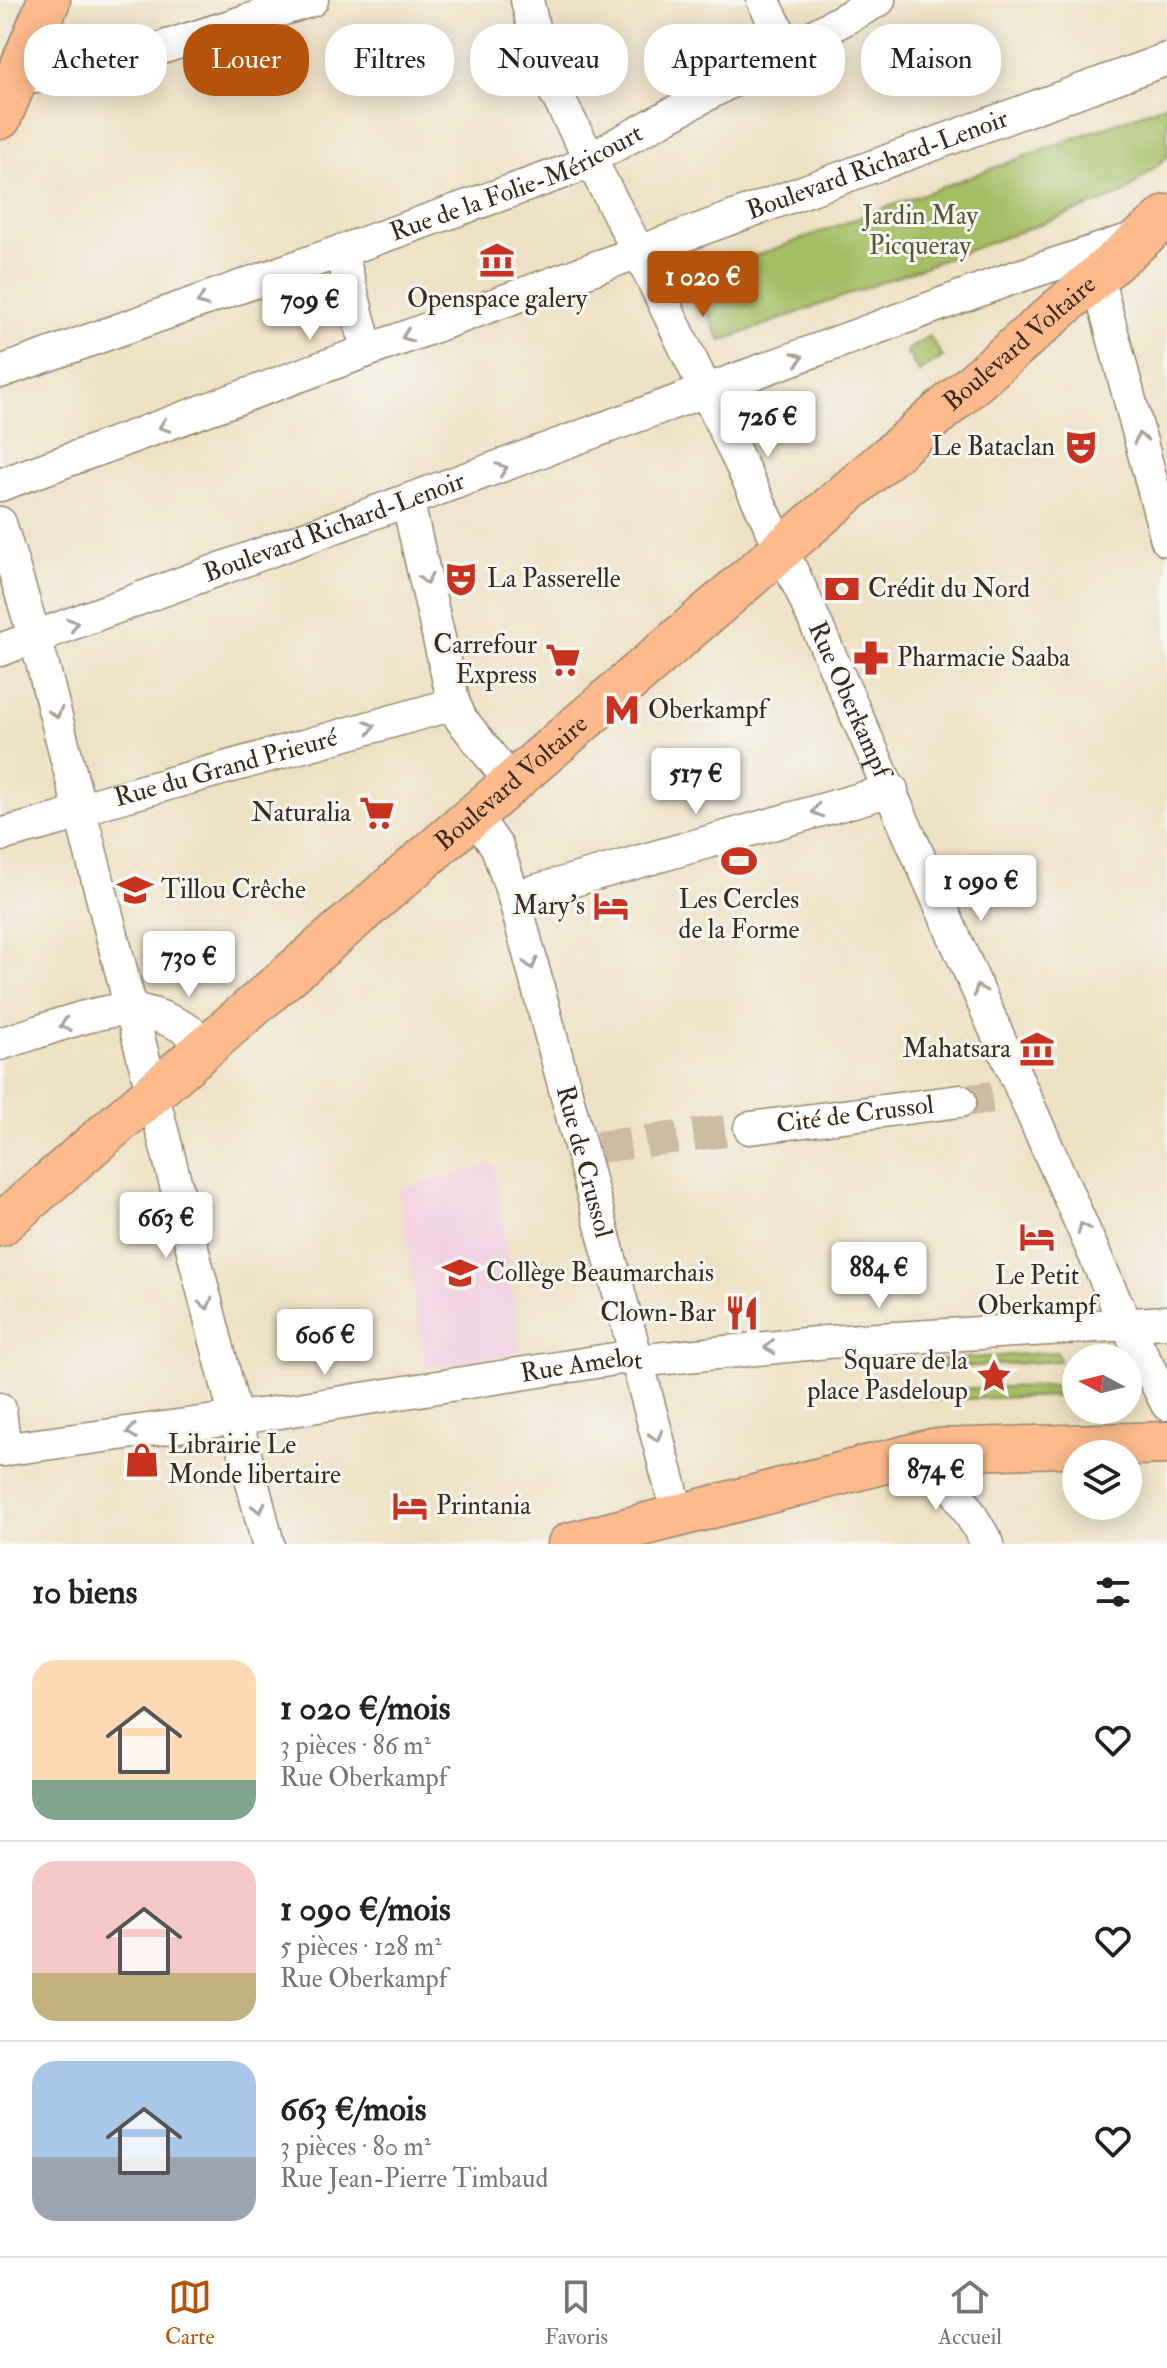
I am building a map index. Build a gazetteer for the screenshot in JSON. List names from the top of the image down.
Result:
{
  "streets": {
    "main road": ["Boulevard Voltaire"],
    "street": [
      "Boulevard Richard-Lenoir",
      "Rue de la Folie-Méricourt",
      "Rue Oberkampf",
      "Rue du Grand Prieuré",
      "Cité de Crussol",
      "Rue de Crussol",
      "Rue Amelot"
    ]
  },
  "crossings": [
    ["Boulevard Richard-Lenoir", "Boulevard Voltaire"],
    ["Boulevard Richard-Lenoir", "Rue Oberkampf"],
    ["Rue de la Folie-Méricourt", "Rue Oberkampf"],
    ["Boulevard Voltaire", "Rue Oberkampf"],
    ["Boulevard Voltaire", "Rue de Crussol"],
    ["Rue Oberkampf", "Rue Amelot"],
    ["Rue de Crussol", "Rue Amelot"]
  ],
  "one_way": [
    "Rue Oberkampf",
    "Rue du Grand Prieuré",
    "Rue de Crussol",
    "Rue Amelot"
  ],
  "parks": ["Jardin May Picqueray"],
  "places": {
    "museum": ["Openspace galery", "Mahatsara"],
    "theatre": ["Le Bataclan", "La Passerelle"],
    "bank": ["Crédit du Nord"],
    "pharmacy": ["Pharmacie Saaba"],
    "supermarket": ["Carrefour Express", "Naturalia"],
    "metro station": ["Oberkampf"],
    "sports": ["Les Cercles de la Forme"],
    "school or university": ["Tillou Crêche", "Collège Beaumarchais"],
    "hotel": ["Mary's", "Le Petit Oberkampf", "Printania"],
    "restaurant": ["Clown-Bar"],
    "place": ["Square de la place Pasdeloup"],
    "shop": ["Librairie Le Monde libertaire"]
  },
  "north": "left",
  "page": {
    "chip": [
      "Acheter",
      "Louer",
      "Filtres",
      "Nouveau",
      "Appartement",
      "Maison"
    ],
    "price": [
      "1 020 €",
      "709 €",
      "726 €",
      "517 €",
      "1 090 €",
      "730 €",
      "663 €",
      "884 €",
      "606 €",
      "874 €"
    ],
    "heading": "10 biens",
    "list": [
      {
        "name": "1 020 €/mois",
        "note": "3 pièces · 86 m² · Rue Oberkampf"
      },
      {
        "name": "1 090 €/mois",
        "note": "5 pièces · 128 m² · Rue Oberkampf"
      },
      {
        "name": "663 €/mois",
        "note": "3 pièces · 80 m² · Rue Jean-Pierre Timbaud"
      }
    ],
    "tabs": ["Carte", "Favoris", "Accueil"]
  }
}
